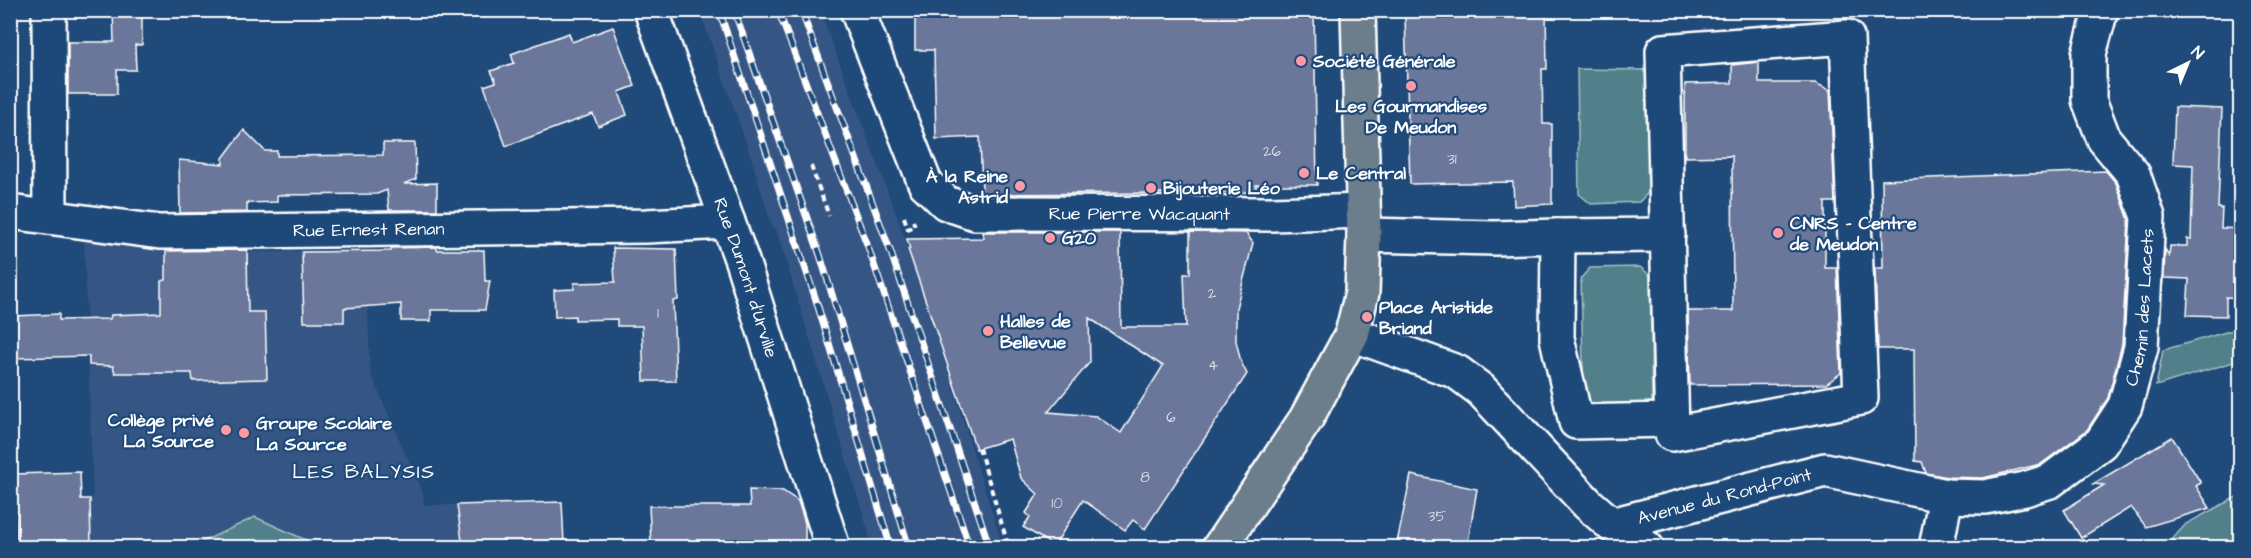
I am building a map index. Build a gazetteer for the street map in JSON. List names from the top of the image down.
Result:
{
  "streets": {
    "street": [
      "Rue Pierre Wacquant",
      "Rue Ernest Renan",
      "Rue Dumont d'Urville",
      "Chemin des Lacets",
      "Avenue du Rond-Point"
    ]
  },
  "crossings": [
    ["Rue Ernest Renan", "Rue Dumont d'Urville"],
    ["Chemin des Lacets", "Avenue du Rond-Point"]
  ],
  "districts": ["LES BALYSIS"],
  "places": [
    "Société Générale",
    "Les Gourmandises De Meudon",
    "Le Central",
    "À la Reine Astrid",
    "Bijouterie Léo",
    "CNRS - Centre de Meudon",
    "G20",
    "Place Aristide Briand",
    "Halles de Bellevue",
    "Collège privé La Source",
    "Groupe Scolaire La Source"
  ],
  "house_numbers": [
    "26",
    "31",
    "2",
    "1",
    "4",
    "6",
    "8",
    "10",
    "35"
  ],
  "north": "top right"
}
